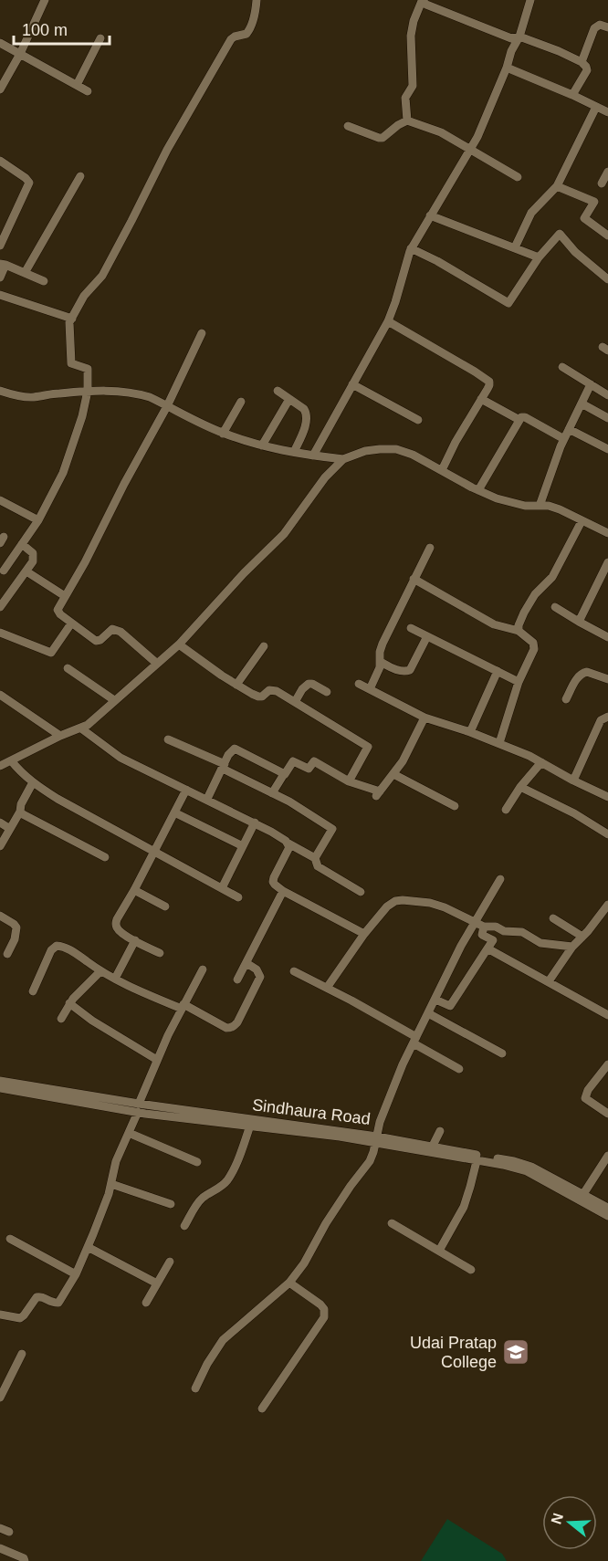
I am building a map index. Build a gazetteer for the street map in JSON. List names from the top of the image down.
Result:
{
  "streets": {
    "street": ["Sindhaura Road"]
  },
  "places": {
    "school or university": ["Udai Pratap College"]
  },
  "scale_bar": "100 m",
  "north": "left"
}
